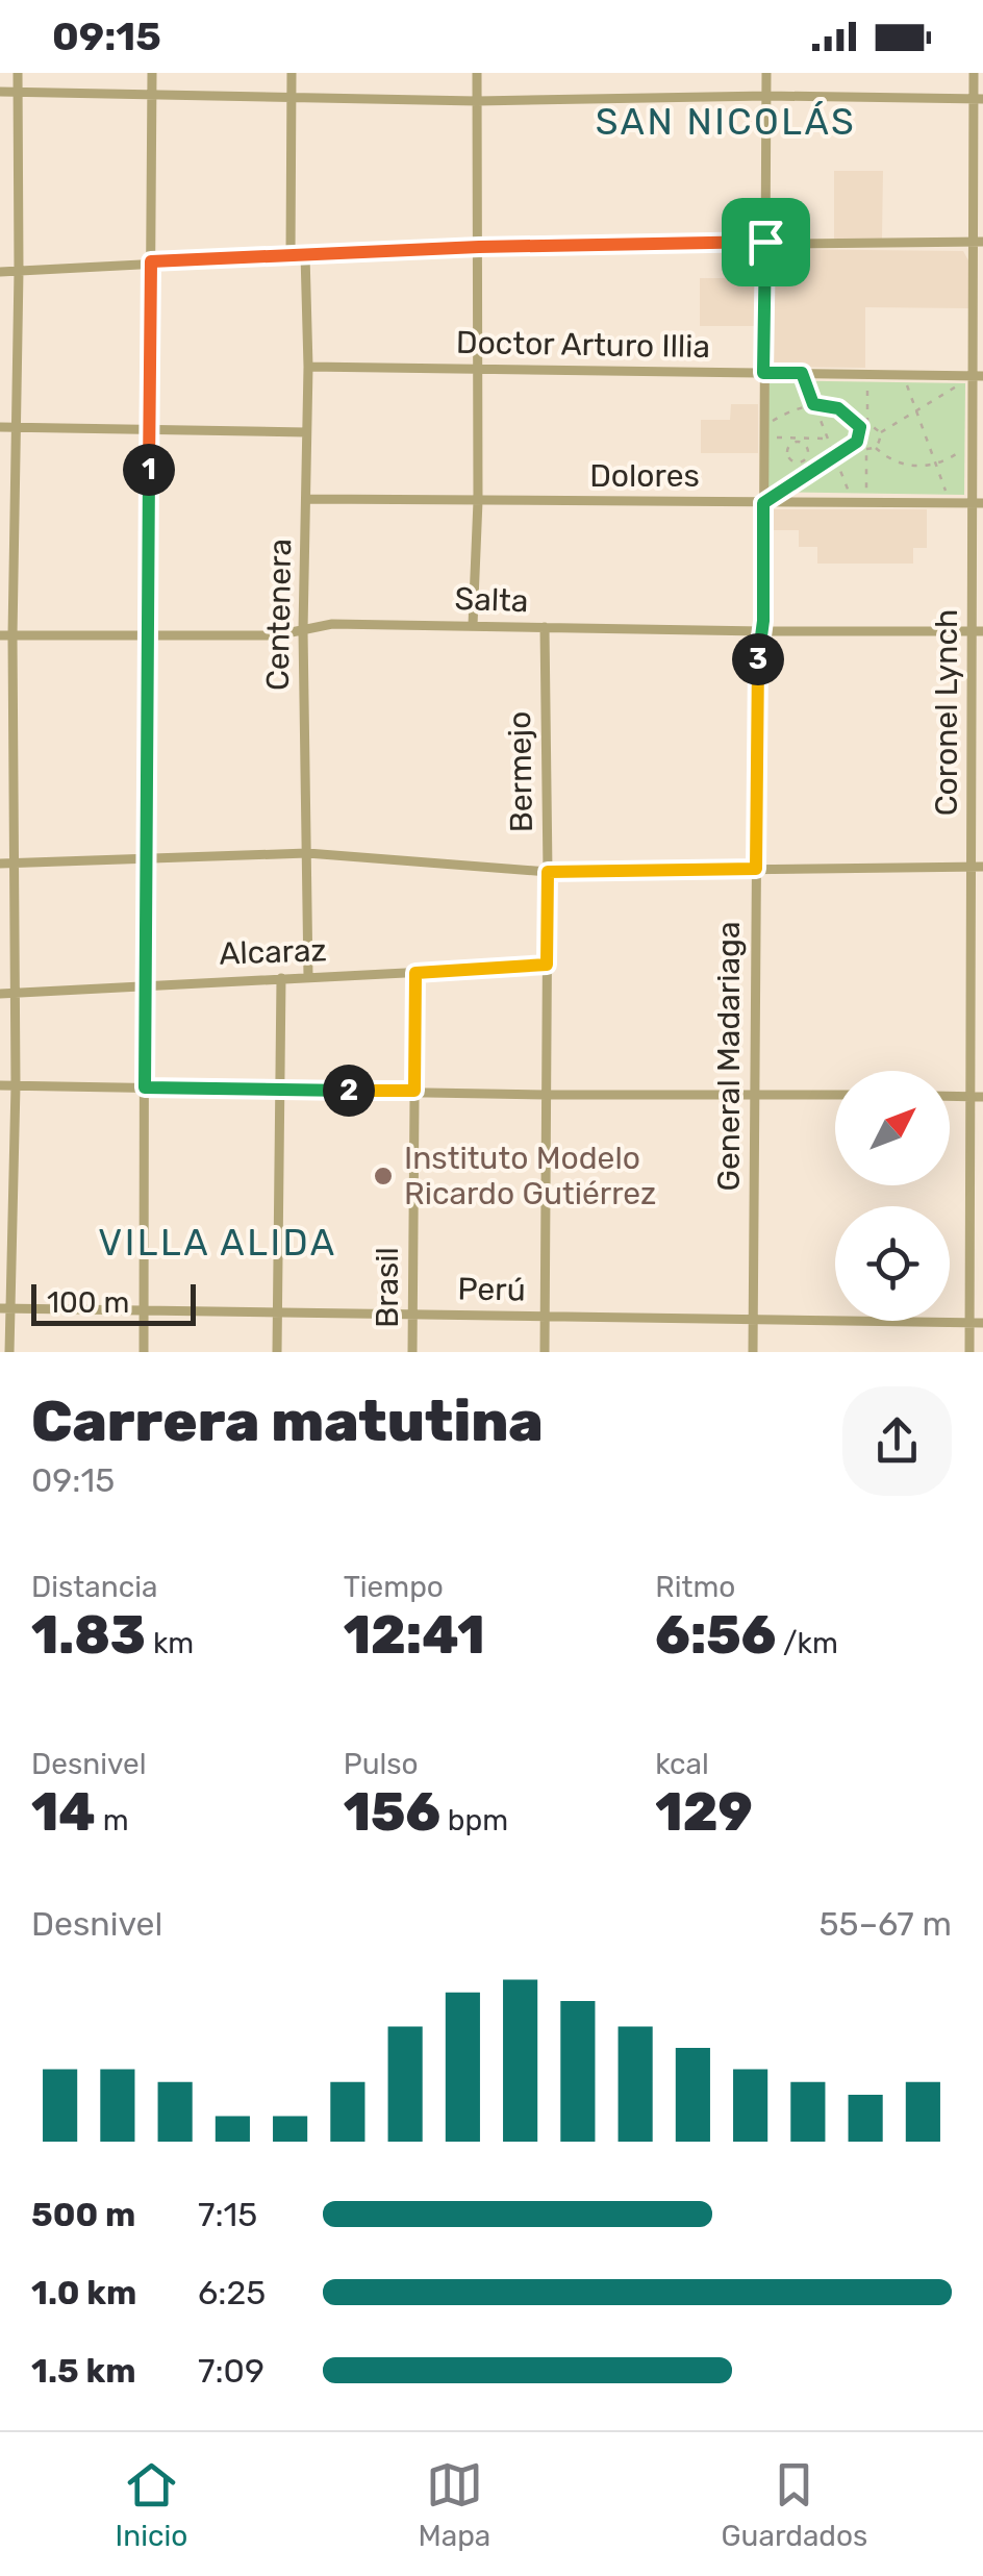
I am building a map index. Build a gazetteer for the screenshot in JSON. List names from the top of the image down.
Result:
{
  "streets": {
    "street": [
      "Doctor Arturo Illia",
      "Dolores",
      "Salta",
      "Centenera",
      "Coronel Lynch",
      "Bermejo",
      "Alcaraz",
      "General Madariaga",
      "Brasil",
      "Perú"
    ]
  },
  "crossings": [
    ["Doctor Arturo Illia", "Centenera"],
    ["Doctor Arturo Illia", "Coronel Lynch"],
    ["Doctor Arturo Illia", "General Madariaga"],
    ["Dolores", "Centenera"],
    ["Dolores", "Coronel Lynch"],
    ["Dolores", "General Madariaga"],
    ["Salta", "Centenera"],
    ["Salta", "Coronel Lynch"],
    ["Salta", "Bermejo"],
    ["Salta", "General Madariaga"],
    ["Centenera", "Alcaraz"],
    ["Coronel Lynch", "Perú"],
    ["Bermejo", "Alcaraz"],
    ["Bermejo", "Perú"],
    ["Alcaraz", "Brasil"],
    ["General Madariaga", "Perú"],
    ["Brasil", "Perú"]
  ],
  "districts": ["SAN NICOLÁS", "VILLA ALIDA"],
  "places": ["Instituto Modelo Ricardo Gutiérrez"],
  "scale_bar": "100 m",
  "north": "top right",
  "page": {
    "status": "09:15",
    "pins": ["1", "3", "2"],
    "scale": "100 m",
    "heading": ["Carrera matutina", "09:15"],
    "stats": [
      ["Distancia", "1.83 km"],
      ["Tiempo", "12:41"],
      ["Ritmo", "6:56 /km"],
      ["Desnivel", "14 m"],
      ["Pulso", "156 bpm"],
      ["kcal", "129"]
    ],
    "chart": ["Desnivel", "55–67 m"],
    "list": [
      {
        "name": "500 m",
        "note": "7:15"
      },
      {
        "name": "1.0 km",
        "note": "6:25"
      },
      {
        "name": "1.5 km",
        "note": "7:09"
      }
    ],
    "tabs": ["Inicio", "Mapa", "Guardados"]
  }
}
